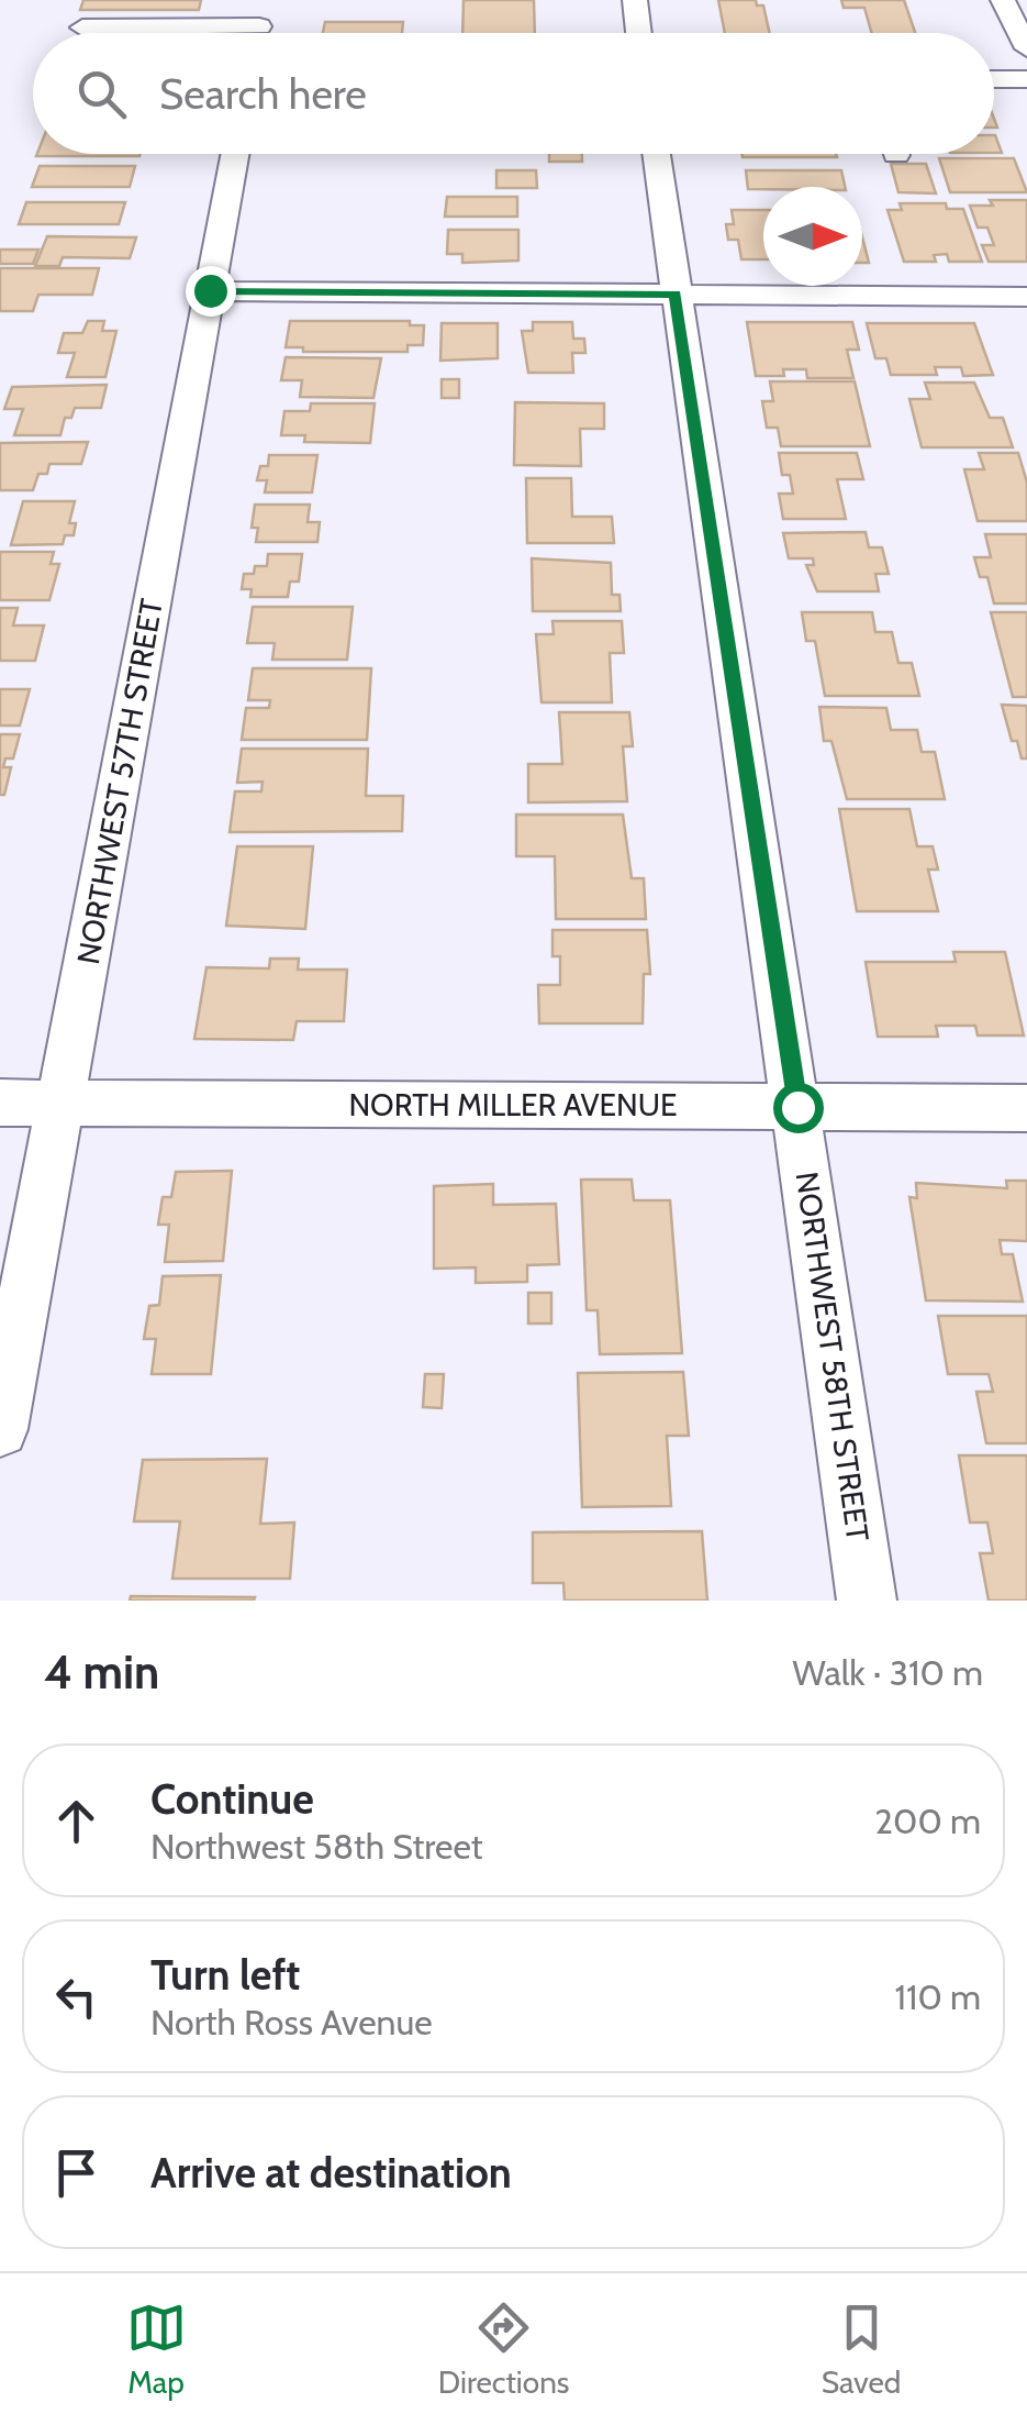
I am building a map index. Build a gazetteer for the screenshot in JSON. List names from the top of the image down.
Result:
{
  "streets": {
    "street": ["NORTHWEST 57TH STREET", "NORTH MILLER AVENUE", "NORTHWEST 58TH STREET"]
  },
  "crossings": [
    ["NORTHWEST 57TH STREET", "NORTH MILLER AVENUE"],
    ["NORTH MILLER AVENUE", "NORTHWEST 58TH STREET"]
  ],
  "north": "right",
  "page": {
    "search": "Search here",
    "heading": ["4 min", "Walk · 310 m"],
    "list": [
      ["Continue", "Northwest 58th Street", "200 m"],
      ["Turn left", "North Ross Avenue", "110 m"],
      "Arrive at destination"
    ],
    "nav": ["Map", "Directions", "Saved"]
  }
}
